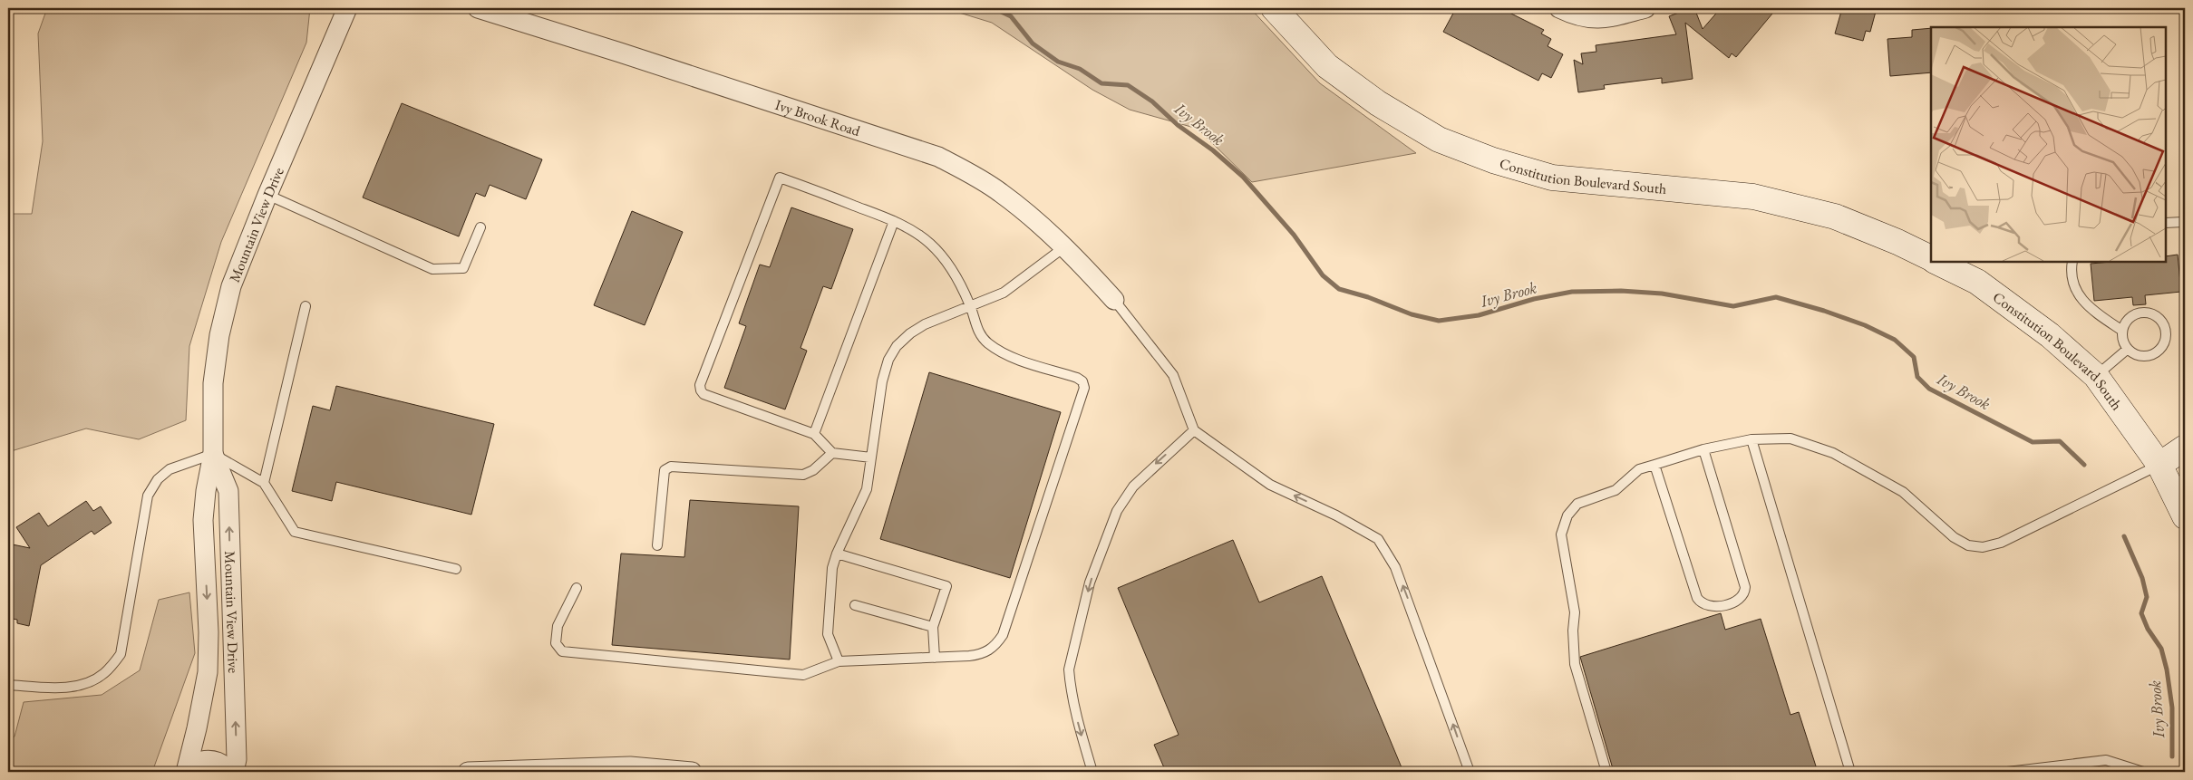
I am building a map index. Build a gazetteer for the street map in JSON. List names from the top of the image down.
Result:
{
  "streets": {
    "main road": ["Constitution Boulevard South"],
    "street": ["Ivy Brook Road", "Mountain View Drive"]
  },
  "water": ["Ivy Brook"]
}
